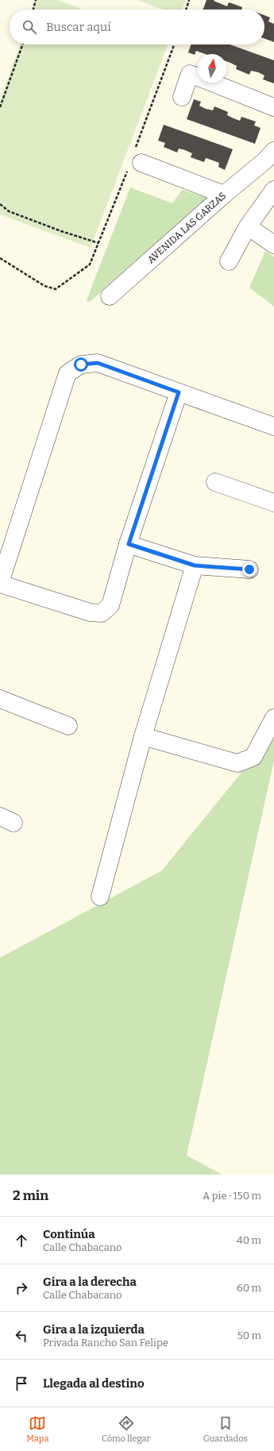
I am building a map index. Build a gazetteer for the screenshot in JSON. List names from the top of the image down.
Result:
{
  "streets": {
    "street": ["AVENIDA LAS GARZAS"]
  },
  "north": "top",
  "page": {
    "search": "Buscar aquí",
    "heading": ["2 min", "A pie · 150 m"],
    "list": [
      ["Continúa", "Calle Chabacano", "40 m"],
      ["Gira a la derecha", "Calle Chabacano", "60 m"],
      ["Gira a la izquierda", "Privada Rancho San Felipe", "50 m"],
      "Llegada al destino"
    ],
    "nav": ["Mapa", "Cómo llegar", "Guardados"]
  }
}
